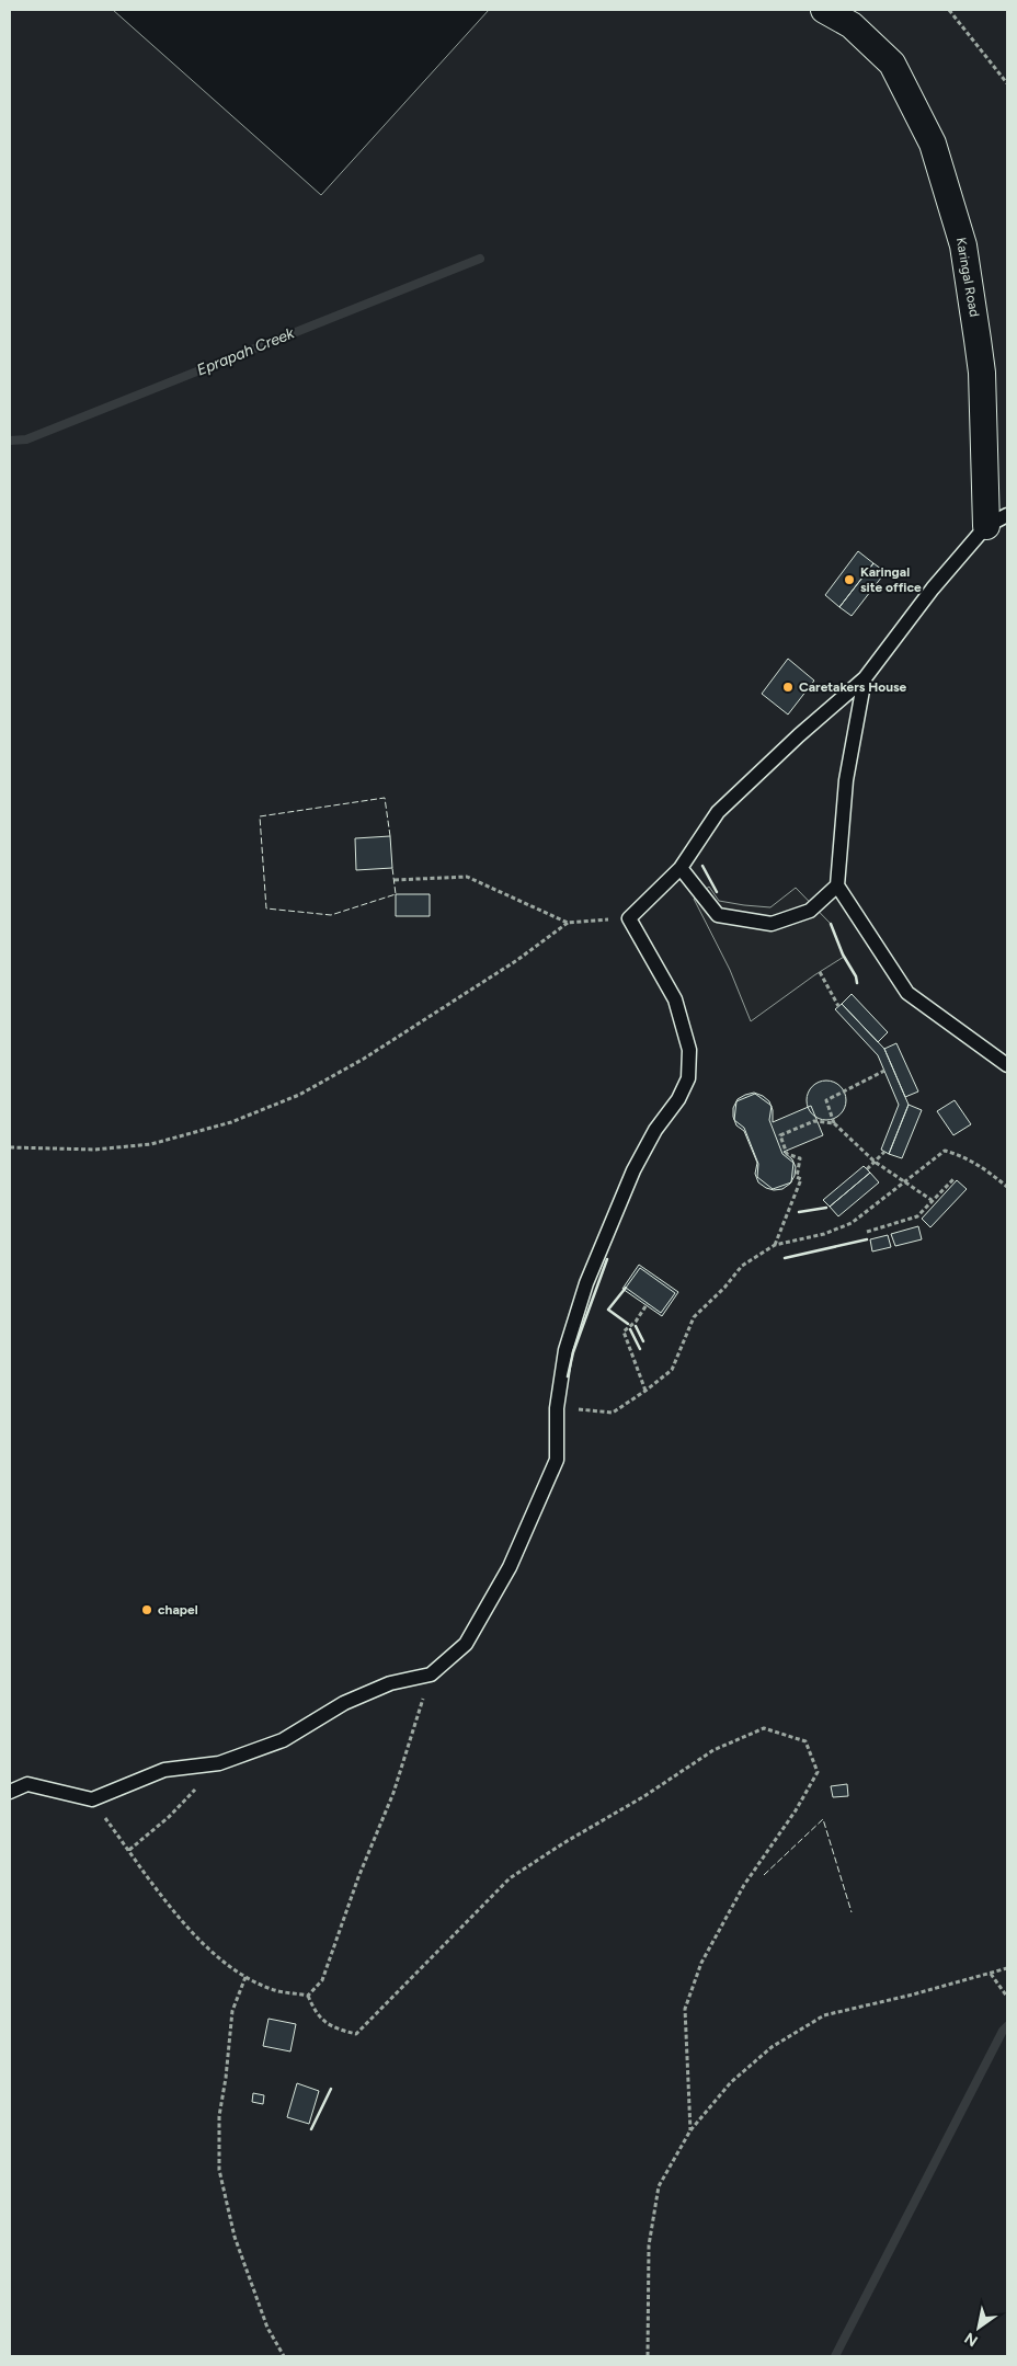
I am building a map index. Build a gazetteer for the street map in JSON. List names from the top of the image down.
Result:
{
  "streets": {
    "street": ["Karingal Road"]
  },
  "water": ["Eprapah Creek"],
  "places": ["Karingal site office", "Caretakers House", "chapel"],
  "north": "bottom left"
}
